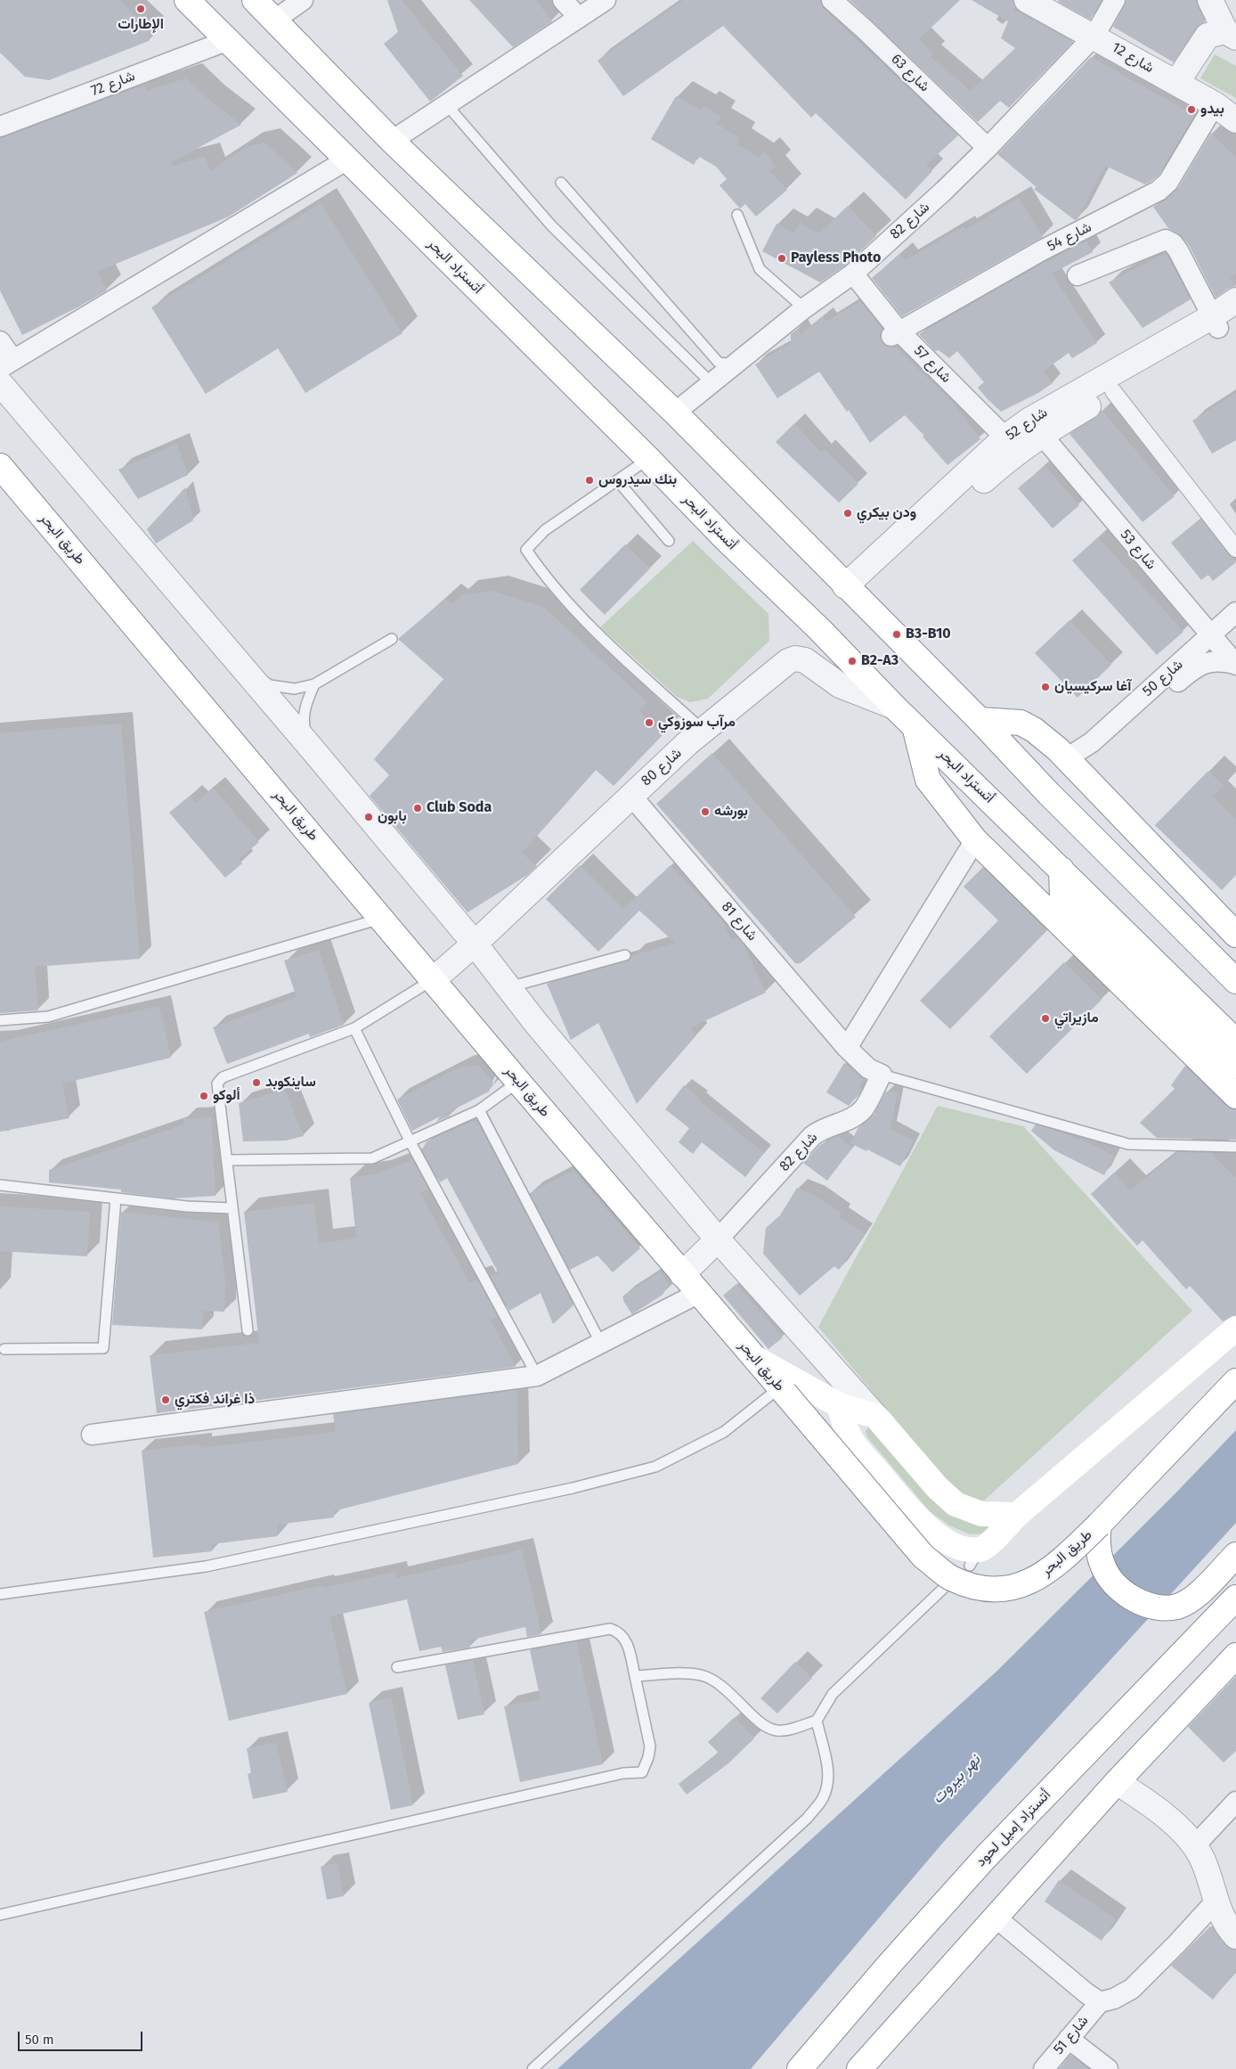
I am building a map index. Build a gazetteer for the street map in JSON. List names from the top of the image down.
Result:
{
  "streets": {
    "main road": ["أتستراد البحر", "طريق البحر", "أتستراد إميل لحود"],
    "street": [
      "شارع 12",
      "شارع 63",
      "شارع 72",
      "شارع 82",
      "شارع 54",
      "شارع 57",
      "شارع 52",
      "شارع 53",
      "شارع 50",
      "شارع 80",
      "شارع 81",
      "شارع 51"
    ]
  },
  "crossings": [
    ["شارع 12", "شارع 82"],
    ["شارع 12", "شارع 54"],
    ["شارع 63", "شارع 82"],
    ["شارع 72", "أتستراد البحر"],
    ["شارع 82", "شارع 57"],
    ["شارع 82", "شارع 81"],
    ["شارع 54", "شارع 57"],
    ["أتستراد البحر", "شارع 80"],
    ["شارع 57", "شارع 52"],
    ["شارع 52", "شارع 53"],
    ["طريق البحر", "شارع 80"],
    ["شارع 53", "شارع 50"],
    ["شارع 80", "شارع 81"]
  ],
  "water": ["نهر بيروت"],
  "places": [
    "الإطارات",
    "بيدو",
    "Payless Photo",
    "بنك سيدروس",
    "ودن بيكري",
    "B3-B10",
    "B2-A3",
    "آغا سركيسيان",
    "مرآب سوزوكي",
    "Club Soda",
    "بورشه",
    "بابون",
    "مازيراتي",
    "ساينكوبد",
    "ألوكو",
    "ذا غراند فكتري"
  ],
  "scale_bar": "50 m"
}
